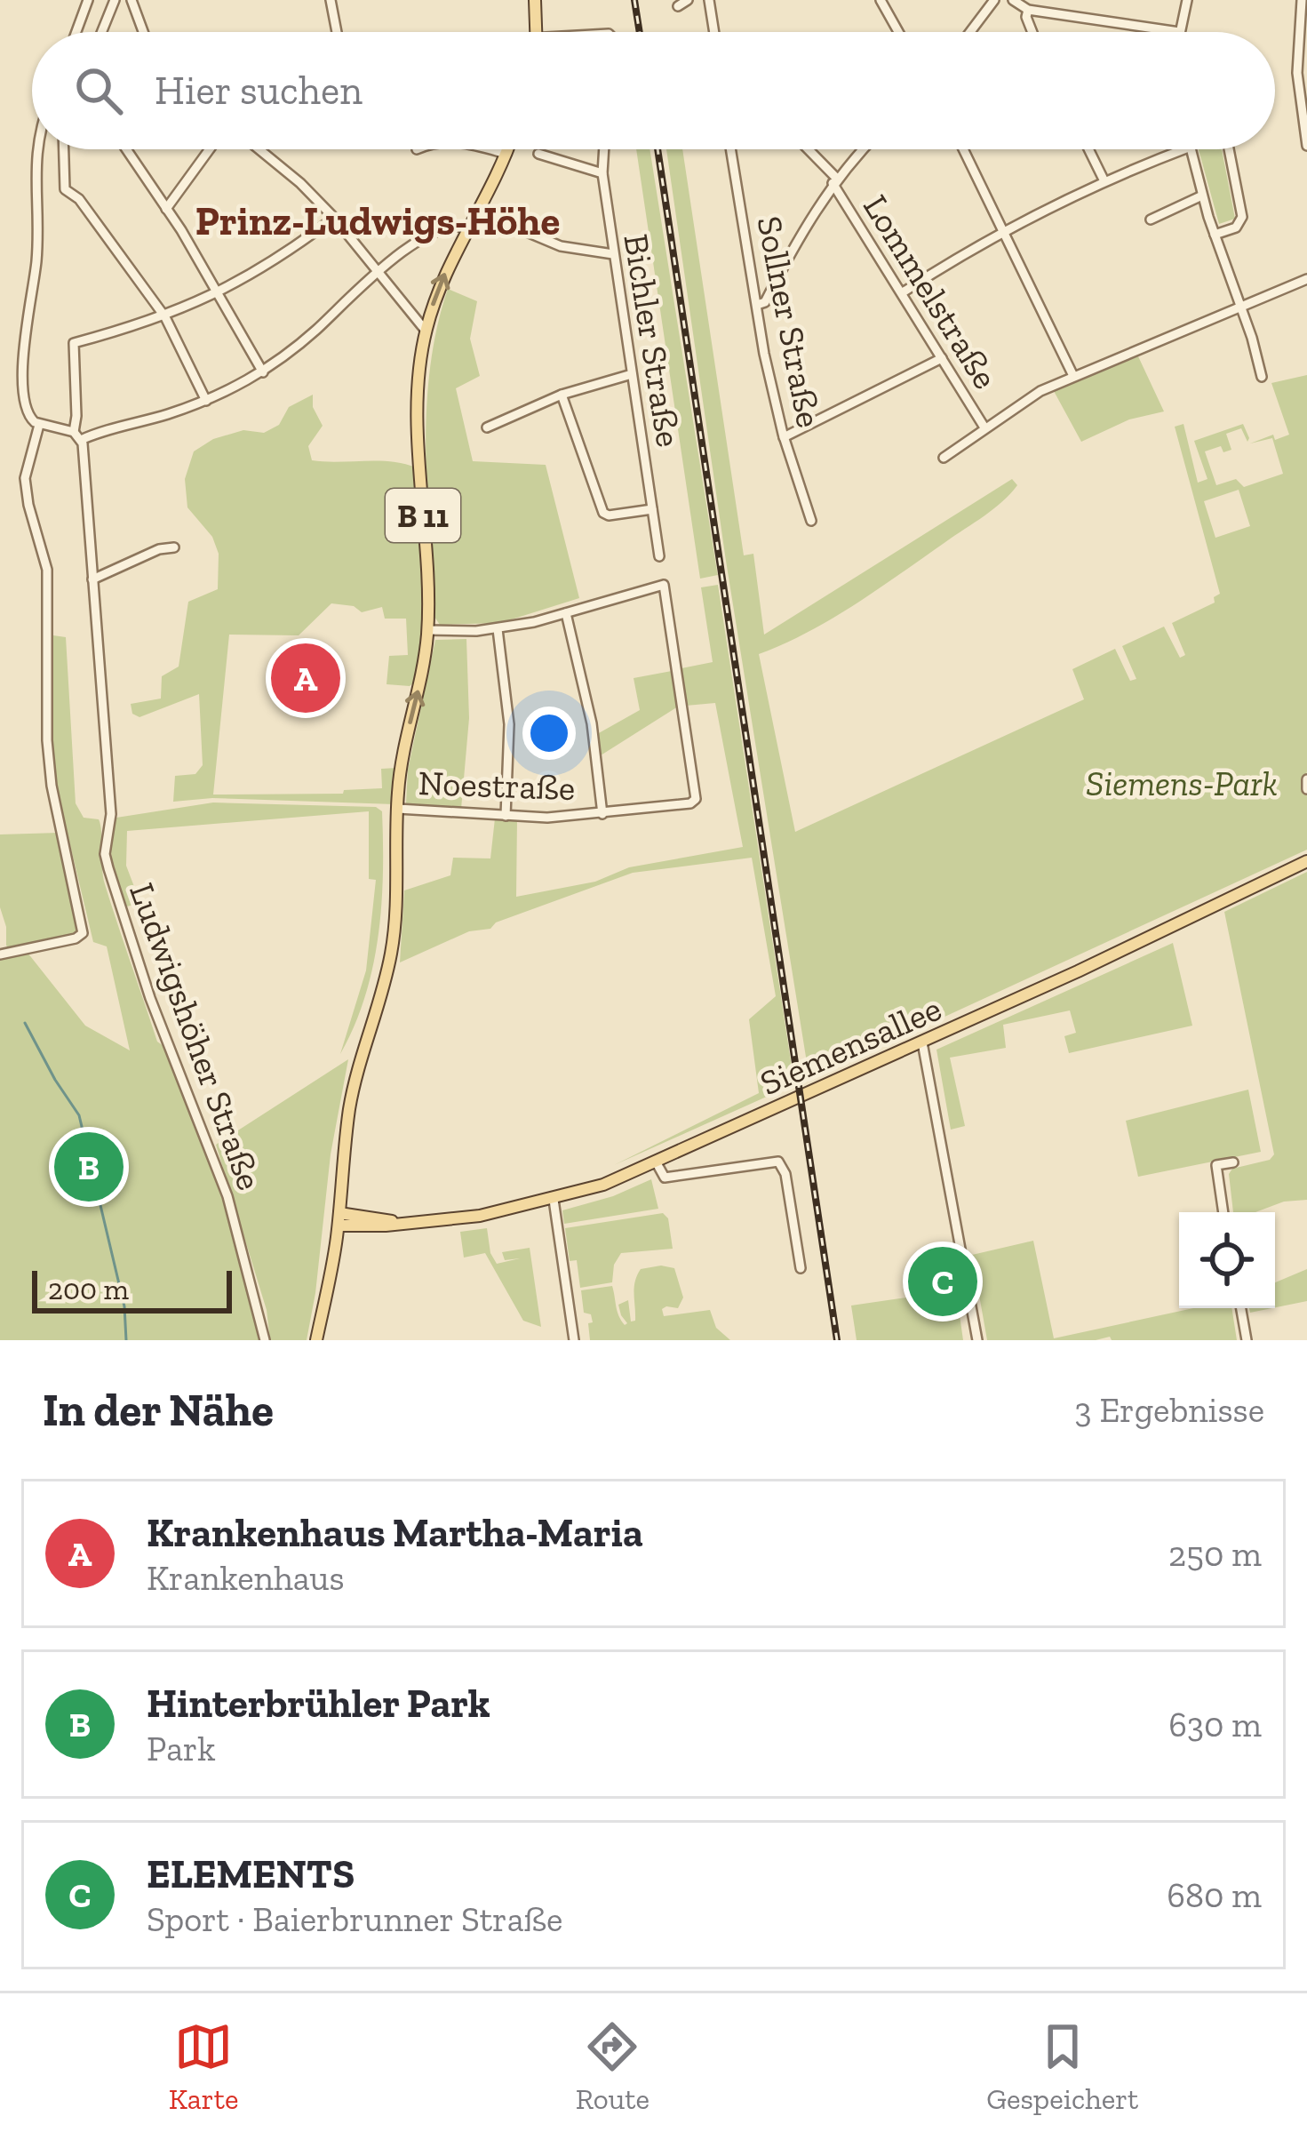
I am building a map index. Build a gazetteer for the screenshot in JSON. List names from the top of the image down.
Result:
{
  "streets": {
    "main road": ["B 11", "Siemensallee"],
    "street": [
      "Lommelstraße",
      "Sollner Straße",
      "Bichler Straße",
      "Noestraße",
      "Ludwigshöher Straße"
    ]
  },
  "crossings": [
    ["B 11", "Noestraße"],
    ["B 11", "Siemensallee"]
  ],
  "districts": ["Prinz-Ludwigs-Höhe"],
  "parks": ["Siemens-Park"],
  "scale_bar": "200 m",
  "page": {
    "search": "Hier suchen",
    "pins": ["A", "B", "C"],
    "scale": "200 m",
    "heading": ["In der Nähe", "3 Ergebnisse"],
    "list": [
      {
        "mark": "A",
        "name": "Krankenhaus Martha-Maria",
        "note": "Krankenhaus",
        "value": "250 m"
      },
      {
        "mark": "B",
        "name": "Hinterbrühler Park",
        "note": "Park",
        "value": "630 m"
      },
      {
        "mark": "C",
        "name": "ELEMENTS",
        "note": "Sport · Baierbrunner Straße",
        "value": "680 m"
      }
    ],
    "nav": ["Karte", "Route", "Gespeichert"]
  }
}
